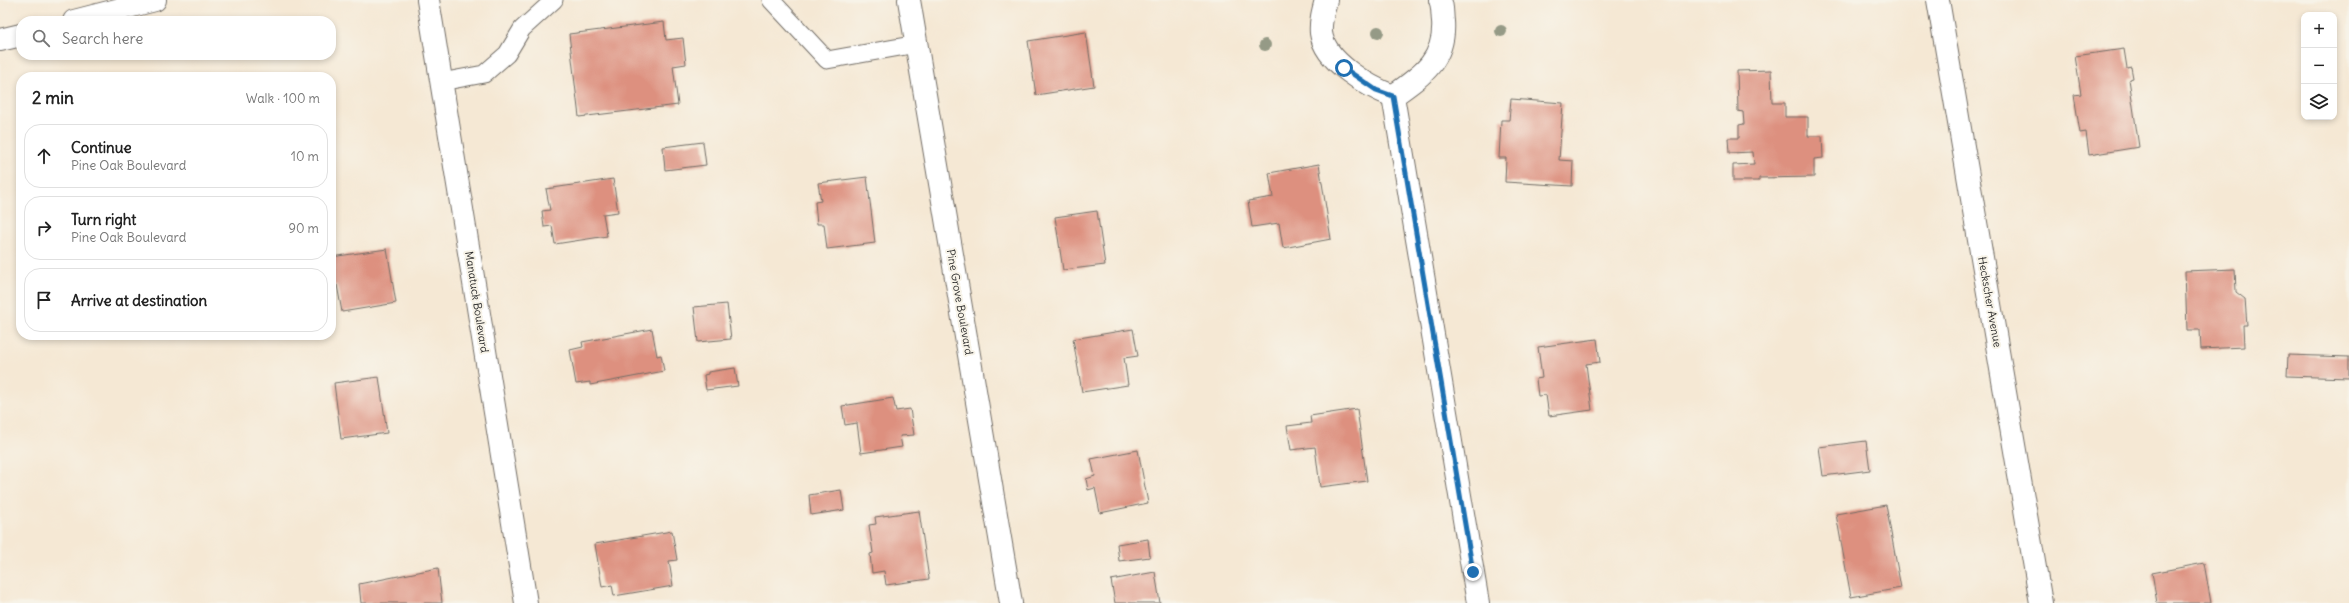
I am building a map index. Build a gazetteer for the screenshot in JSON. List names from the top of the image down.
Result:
{
  "streets": {
    "street": ["Manatuck Boulevard", "Pine Grove Boulevard", "Heckscher Avenue"]
  },
  "page": {
    "map_buttons": ["+", "−"],
    "search": "Search here",
    "heading": ["2 min", "Walk · 100 m"],
    "list": [
      ["Continue", "Pine Oak Boulevard", "10 m"],
      ["Turn right", "Pine Oak Boulevard", "90 m"],
      "Arrive at destination"
    ]
  }
}
